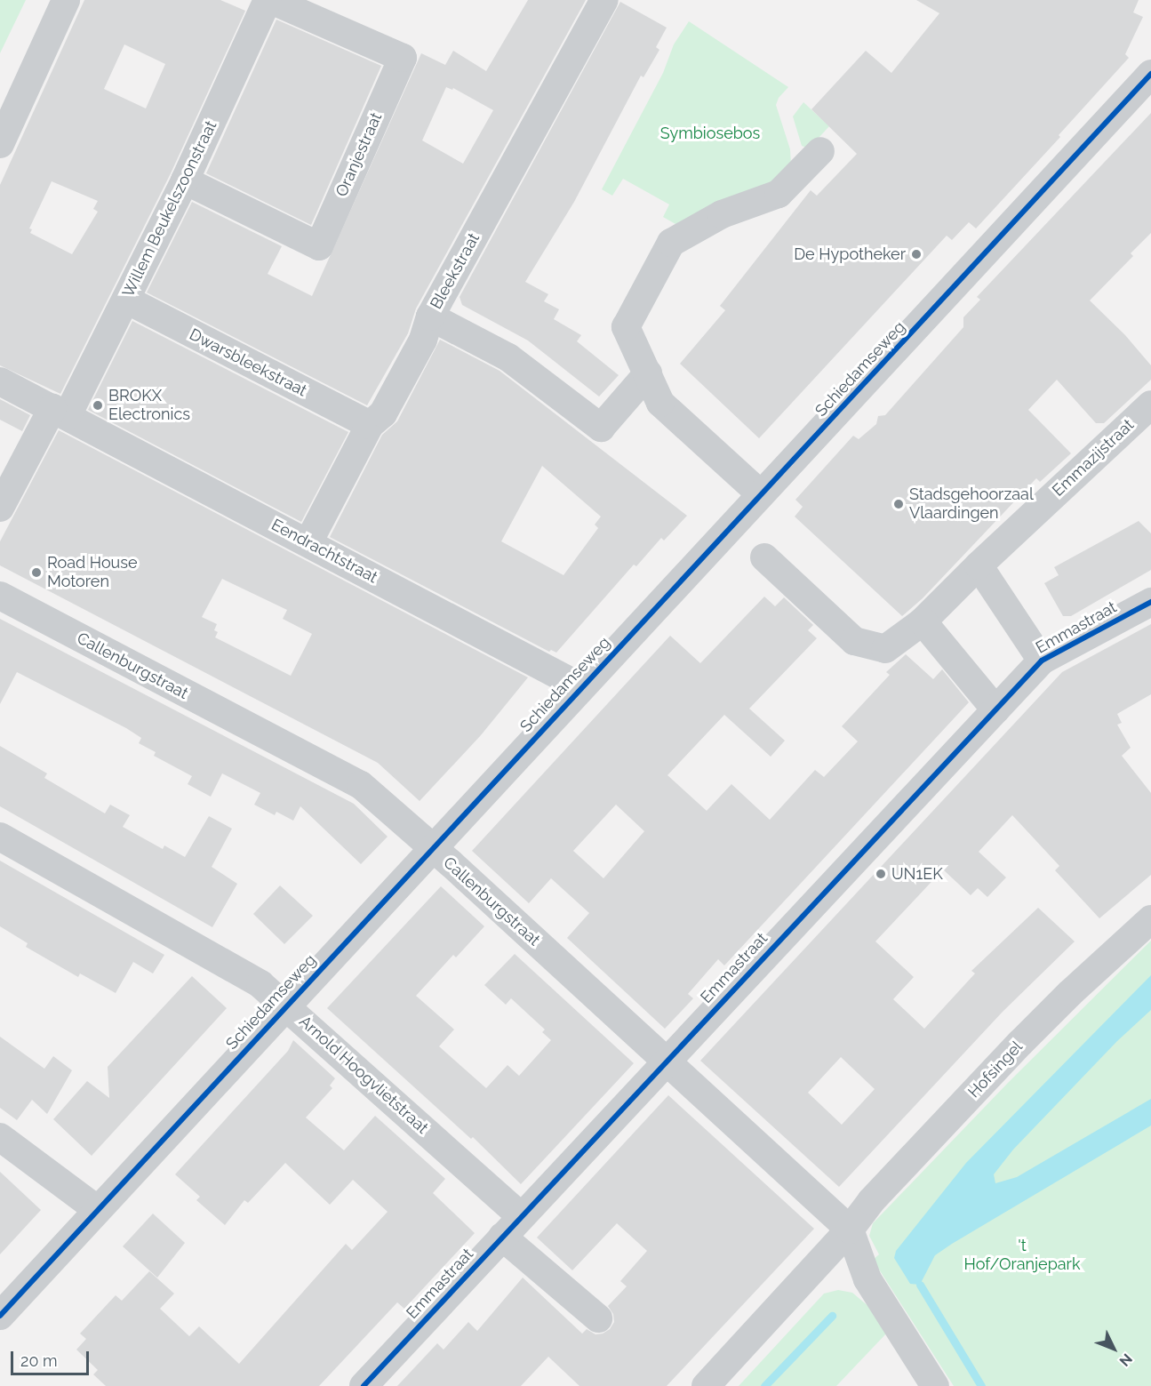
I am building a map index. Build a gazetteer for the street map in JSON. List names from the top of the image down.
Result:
{
  "streets": {
    "street": [
      "Oranjestraat",
      "Willem Beukelszoonstraat",
      "Bleekstraat",
      "Dwarsbleekstraat",
      "Schiedamseweg",
      "Emmazijstraat",
      "Eendrachtstraat",
      "Emmastraat",
      "Callenburgstraat",
      "Hofsingel",
      "Arnold Hoogvlietstraat"
    ]
  },
  "crossings": [
    ["Oranjestraat", "Willem Beukelszoonstraat"],
    ["Willem Beukelszoonstraat", "Dwarsbleekstraat"],
    ["Willem Beukelszoonstraat", "Eendrachtstraat"],
    ["Bleekstraat", "Dwarsbleekstraat"],
    ["Bleekstraat", "Eendrachtstraat"],
    ["Schiedamseweg", "Eendrachtstraat"],
    ["Schiedamseweg", "Callenburgstraat"],
    ["Schiedamseweg", "Arnold Hoogvlietstraat"],
    ["Emmastraat", "Callenburgstraat"],
    ["Emmastraat", "Arnold Hoogvlietstraat"],
    ["Callenburgstraat", "Hofsingel"]
  ],
  "parks": ["Symbiosebos", "'t Hof/Oranjepark"],
  "places": [
    "De Hypotheker",
    "BROKX Electronics",
    "Stadsgehoorzaal Vlaardingen",
    "Road House Motoren",
    "UN1EK"
  ],
  "scale_bar": "20 m",
  "north": "bottom right"
}
